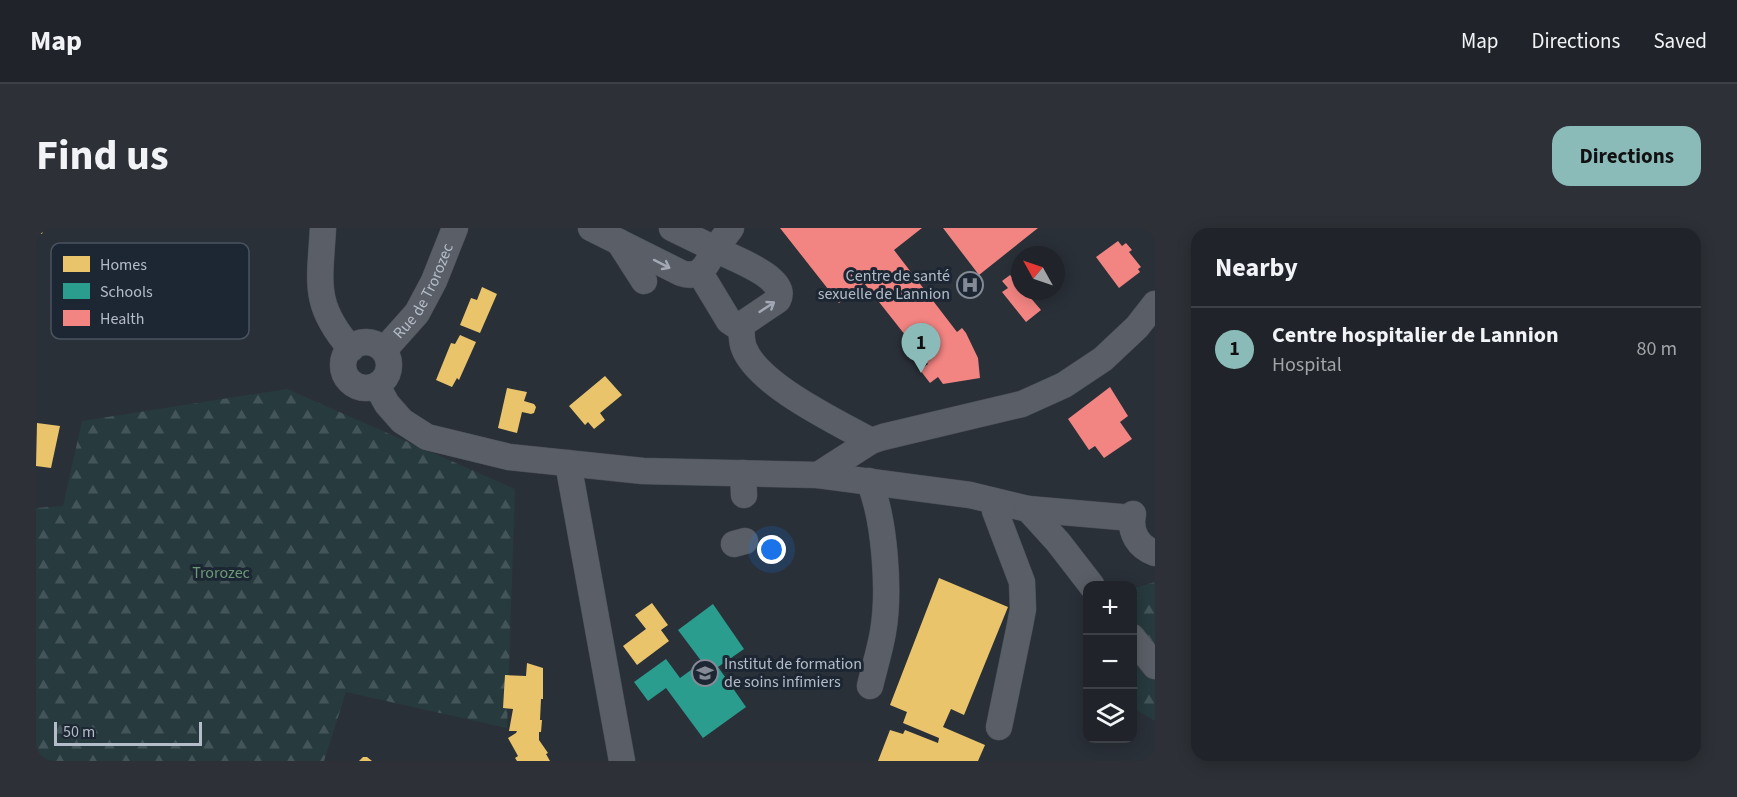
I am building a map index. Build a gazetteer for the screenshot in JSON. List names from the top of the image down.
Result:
{
  "streets": {
    "street": ["Rue de Trorozec"]
  },
  "parks": ["Trorozec"],
  "places": {
    "hospital": ["Centre de santé sexuelle de Lannion"],
    "school or university": ["Institut de formation de soins infimiers"]
  },
  "legend": ["Homes", "Schools", "Health"],
  "scale_bar": "50 m",
  "north": "top left",
  "page": {
    "header": "Map",
    "nav": ["Map", "Directions", "Saved"],
    "title": "Find us",
    "buttons": "Directions",
    "heading": "Nearby",
    "list": [
      {
        "mark": "1",
        "name": "Centre hospitalier de Lannion",
        "note": "Hospital",
        "value": "80 m"
      }
    ],
    "pins": "1",
    "map_buttons": ["+", "−"],
    "scale": "50 m"
  }
}
